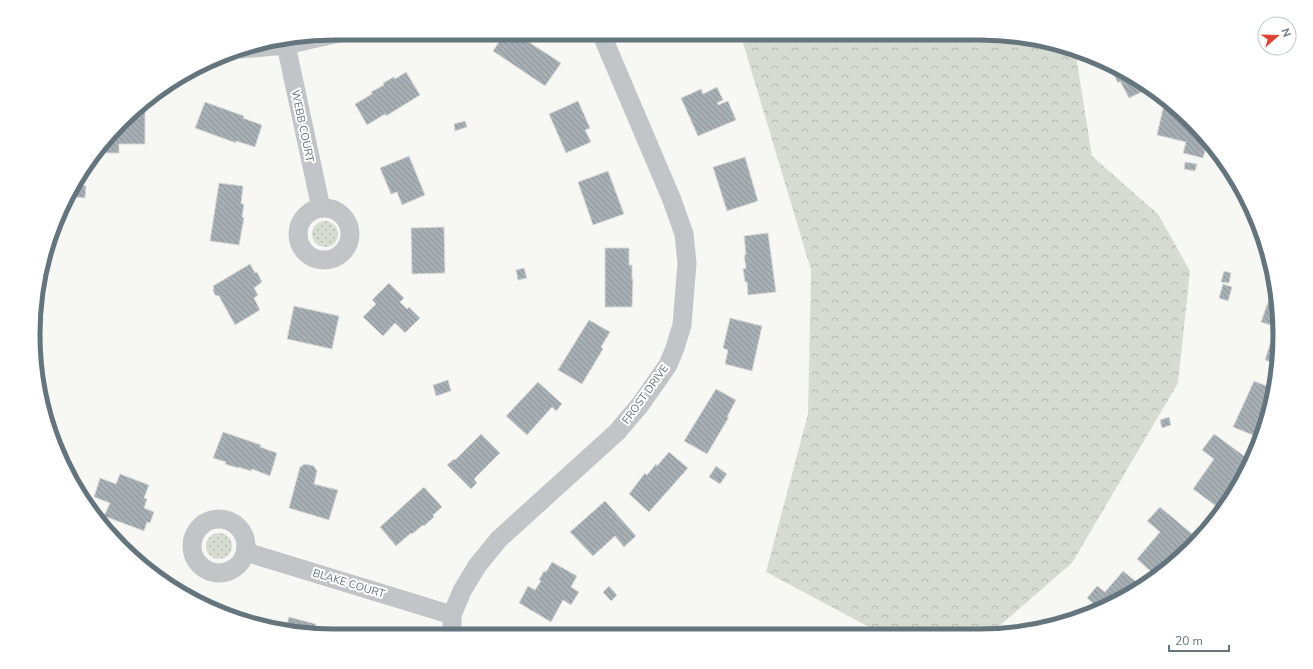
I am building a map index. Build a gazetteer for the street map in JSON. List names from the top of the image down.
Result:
{
  "streets": {
    "street": ["WEBB COURT", "FROST DRIVE", "BLAKE COURT"]
  },
  "crossings": [
    ["FROST DRIVE", "BLAKE COURT"]
  ],
  "scale_bar": "20 m",
  "north": "right"
}
